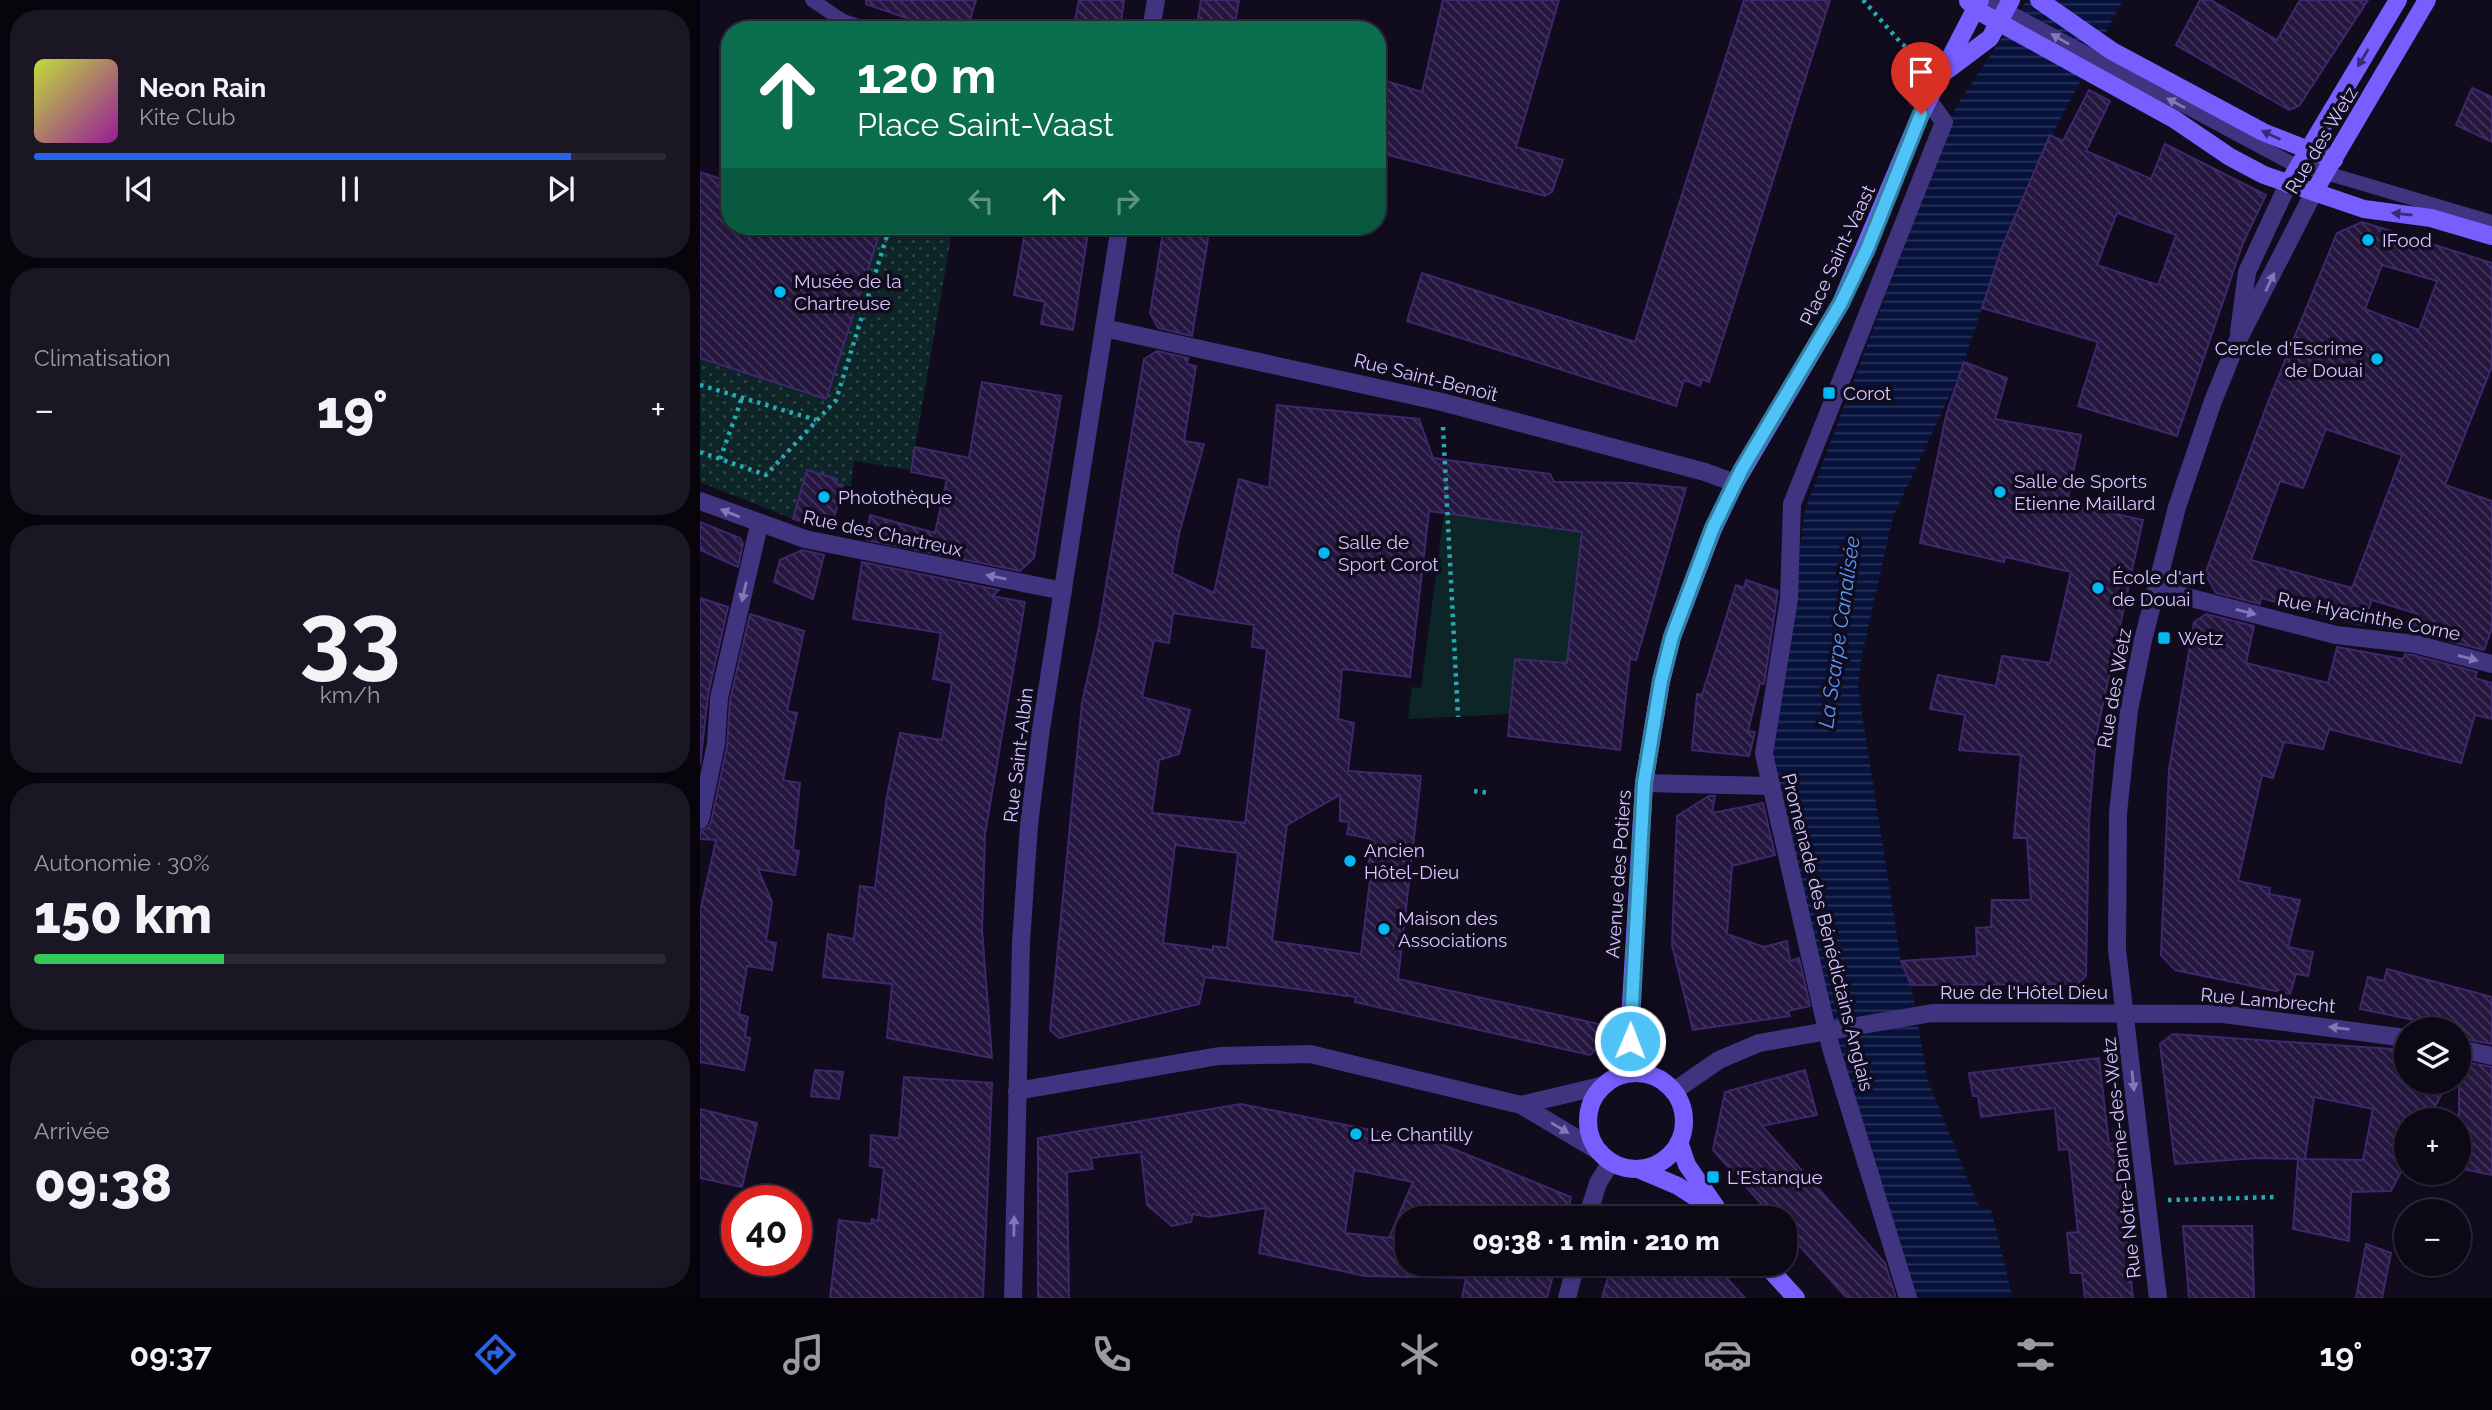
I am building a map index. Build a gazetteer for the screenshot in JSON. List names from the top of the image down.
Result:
{
  "streets": {
    "street": [
      "Rue des Wetz",
      "Place Saint-Vaast",
      "Rue Saint-Benoït",
      "Rue des Chartreux",
      "Rue Hyacinthe Corne",
      "Rue Saint-Albin",
      "Avenue des Potiers",
      "Promenade des Bénédictains Anglais",
      "Rue de l'Hôtel Dieu",
      "Rue Lambrecht",
      "Rue Notre-Dame-des-Wetz"
    ]
  },
  "crossings": [
    ["Rue des Wetz", "Rue Hyacinthe Corne"],
    ["Rue des Wetz", "Rue de l'Hôtel Dieu"],
    ["Rue des Wetz", "Rue Lambrecht"],
    ["Rue des Wetz", "Rue Notre-Dame-des-Wetz"],
    ["Place Saint-Vaast", "Rue Saint-Benoït"],
    ["Place Saint-Vaast", "Avenue des Potiers"],
    ["Place Saint-Vaast", "Promenade des Bénédictains Anglais"],
    ["Rue Saint-Benoït", "Rue Saint-Albin"],
    ["Rue Saint-Benoït", "Avenue des Potiers"],
    ["Rue des Chartreux", "Rue Saint-Albin"],
    ["Promenade des Bénédictains Anglais", "Rue de l'Hôtel Dieu"],
    ["Rue de l'Hôtel Dieu", "Rue Lambrecht"],
    ["Rue de l'Hôtel Dieu", "Rue Notre-Dame-des-Wetz"],
    ["Rue Lambrecht", "Rue Notre-Dame-des-Wetz"]
  ],
  "one_way": [
    "Rue des Chartreux",
    "Rue Hyacinthe Corne",
    "Rue Lambrecht",
    "Rue Notre-Dame-des-Wetz"
  ],
  "water": ["La Scarpe Canalisée"],
  "places": {
    "other": [
      "IFood",
      "Musée de la Chartreuse",
      "Cercle d'Escrime de Douai",
      "Salle de Sports Etienne Maillard",
      "Photothèque",
      "Salle de Sport Corot",
      "École d'art de Douai",
      "Ancien Hôtel-Dieu",
      "Maison des Associations",
      "Le Chantilly"
    ],
    "transit": ["Corot", "Wetz", "L'Estanque"]
  },
  "page": {
    "turn": ["120 m", "Place Saint-Vaast"],
    "song": ["Neon Rain", "Kite Club"],
    "tile": [
      "Climatisation",
      ["33", "km/h"],
      ["Autonomie · 30%", "150 km"],
      ["Arrivée", "09:38"]
    ],
    "heat": ["−", "19°", "+"],
    "map_buttons": ["+", "−"],
    "limit": "40",
    "trip": "09:38 · 1 min · 210 m",
    "tabs": ["09:37", "19°"]
  }
}
